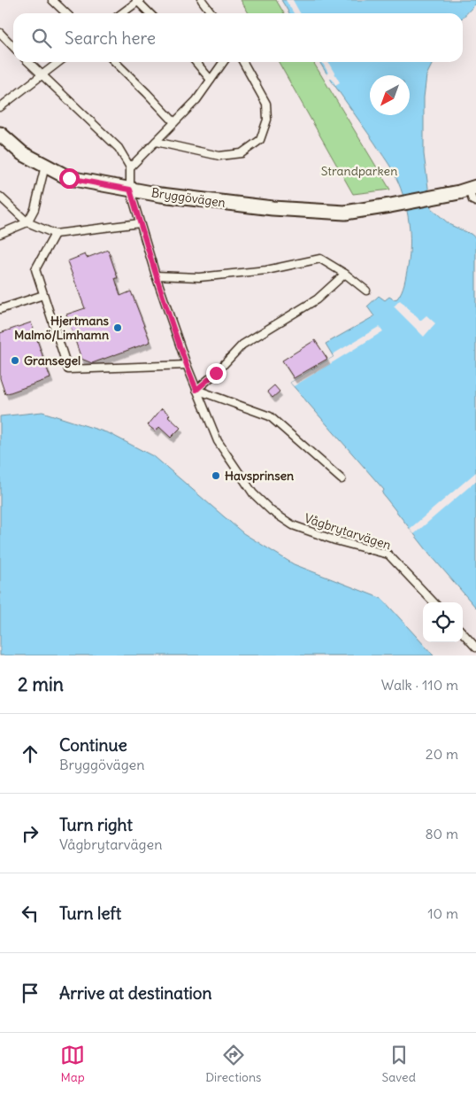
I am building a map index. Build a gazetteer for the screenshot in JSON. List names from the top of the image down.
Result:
{
  "streets": {
    "street": ["Bryggövägen"],
    "lane": ["Vågbrytarvägen"]
  },
  "crossings": [
    ["Bryggövägen", "Vågbrytarvägen"]
  ],
  "parks": ["Strandparken"],
  "places": ["Hjertmans Malmö/Limhamn", "Gransegel", "Havsprinsen"],
  "north": "bottom left",
  "page": {
    "search": "Search here",
    "heading": ["2 min", "Walk · 110 m"],
    "list": [
      ["Continue", "Bryggövägen", "20 m"],
      ["Turn right", "Vågbrytarvägen", "80 m"],
      ["Turn left", "10 m"],
      "Arrive at destination"
    ],
    "nav": ["Map", "Directions", "Saved"]
  }
}
